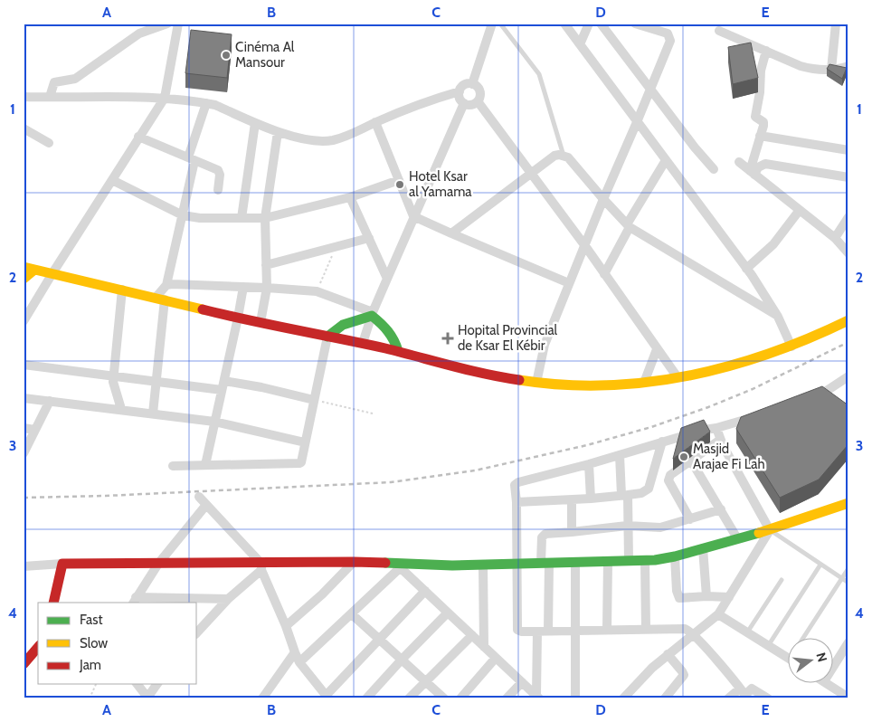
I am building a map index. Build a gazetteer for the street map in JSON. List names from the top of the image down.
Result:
{
  "places": {
    "other": ["Cinéma Al Mansour", "Hotel Ksar al Yamama", "Masjid Arajae Fi Lah"],
    "health": ["Hopital Provincial de Ksar El Kébir"]
  },
  "legend": ["Fast", "Slow", "Jam"],
  "north": "right",
  "grid": {
    "columns": [
      "A",
      "B",
      "C",
      "D",
      "E"
    ],
    "rows": [
      "1",
      "2",
      "3",
      "4"
    ]
  }
}
